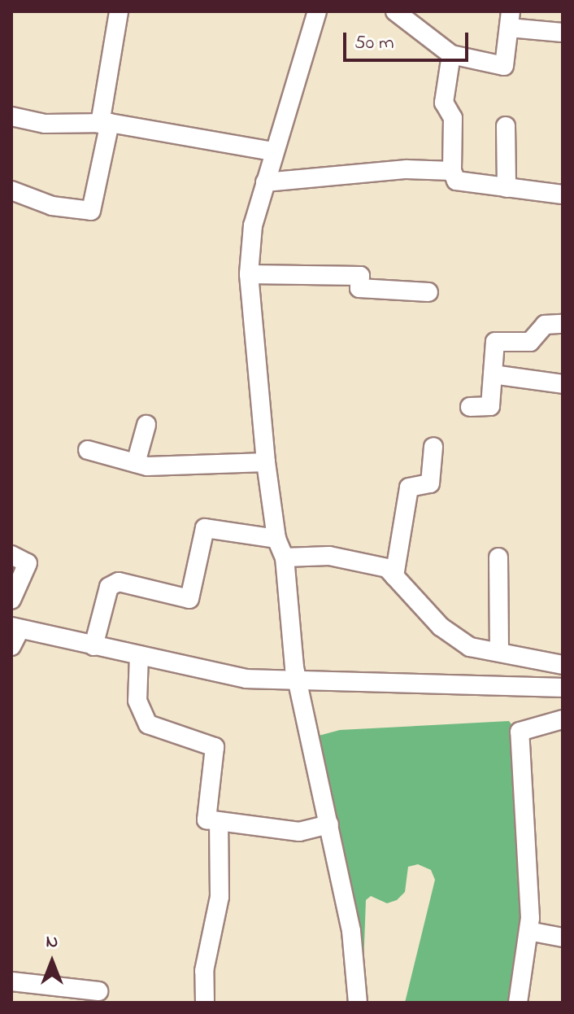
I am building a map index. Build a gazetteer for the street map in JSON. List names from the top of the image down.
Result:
{
  "scale_bar": "50 m",
  "north": "top"
}
